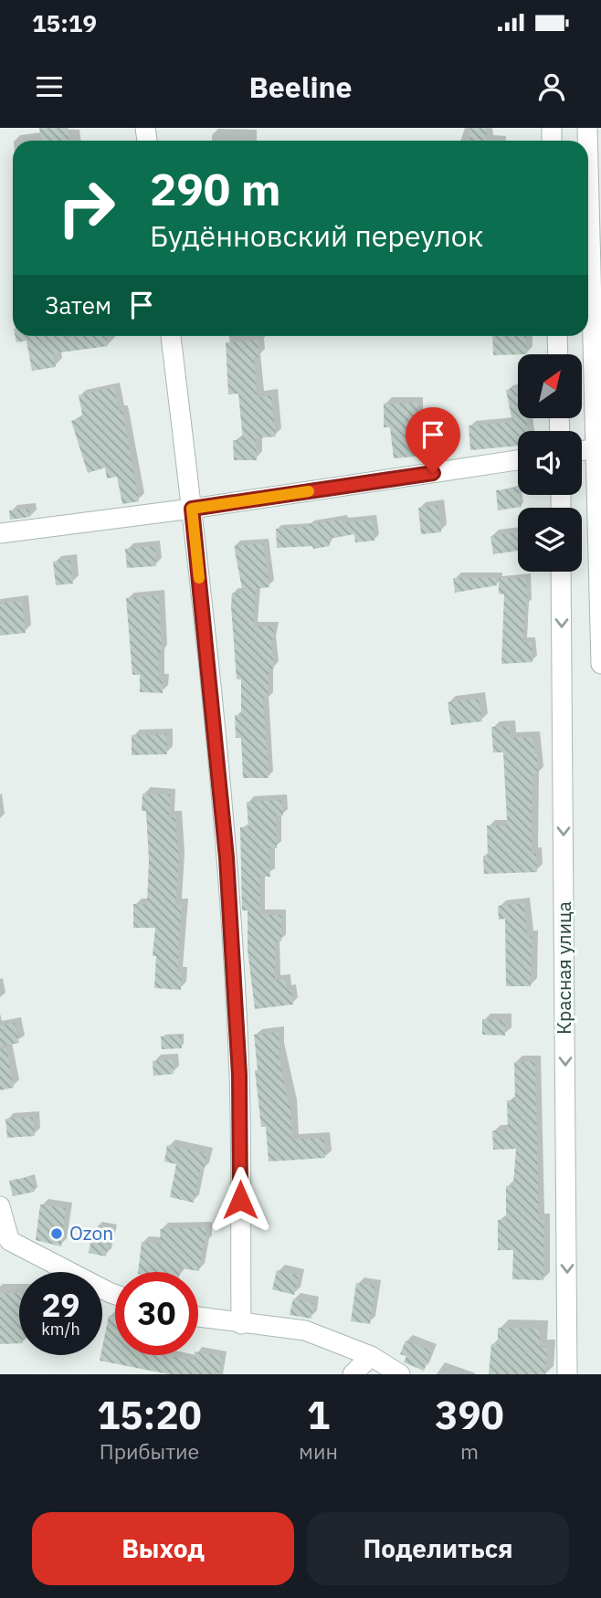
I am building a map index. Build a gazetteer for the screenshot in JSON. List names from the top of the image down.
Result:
{
  "streets": {
    "street": ["Красная улица"]
  },
  "one_way": ["Красная улица"],
  "places": ["Ozon"],
  "north": "top right",
  "page": {
    "status": "15:19",
    "header": "Beeline",
    "turn": ["290 m", "Будённовский переулок"],
    "then": "Затем",
    "speed": "29 km/h",
    "limit": "30",
    "eta": [
      "15:20",
      "Прибытие",
      "1",
      "мин",
      "390",
      "m"
    ],
    "buttons": ["Выход", "Поделиться"]
  }
}
